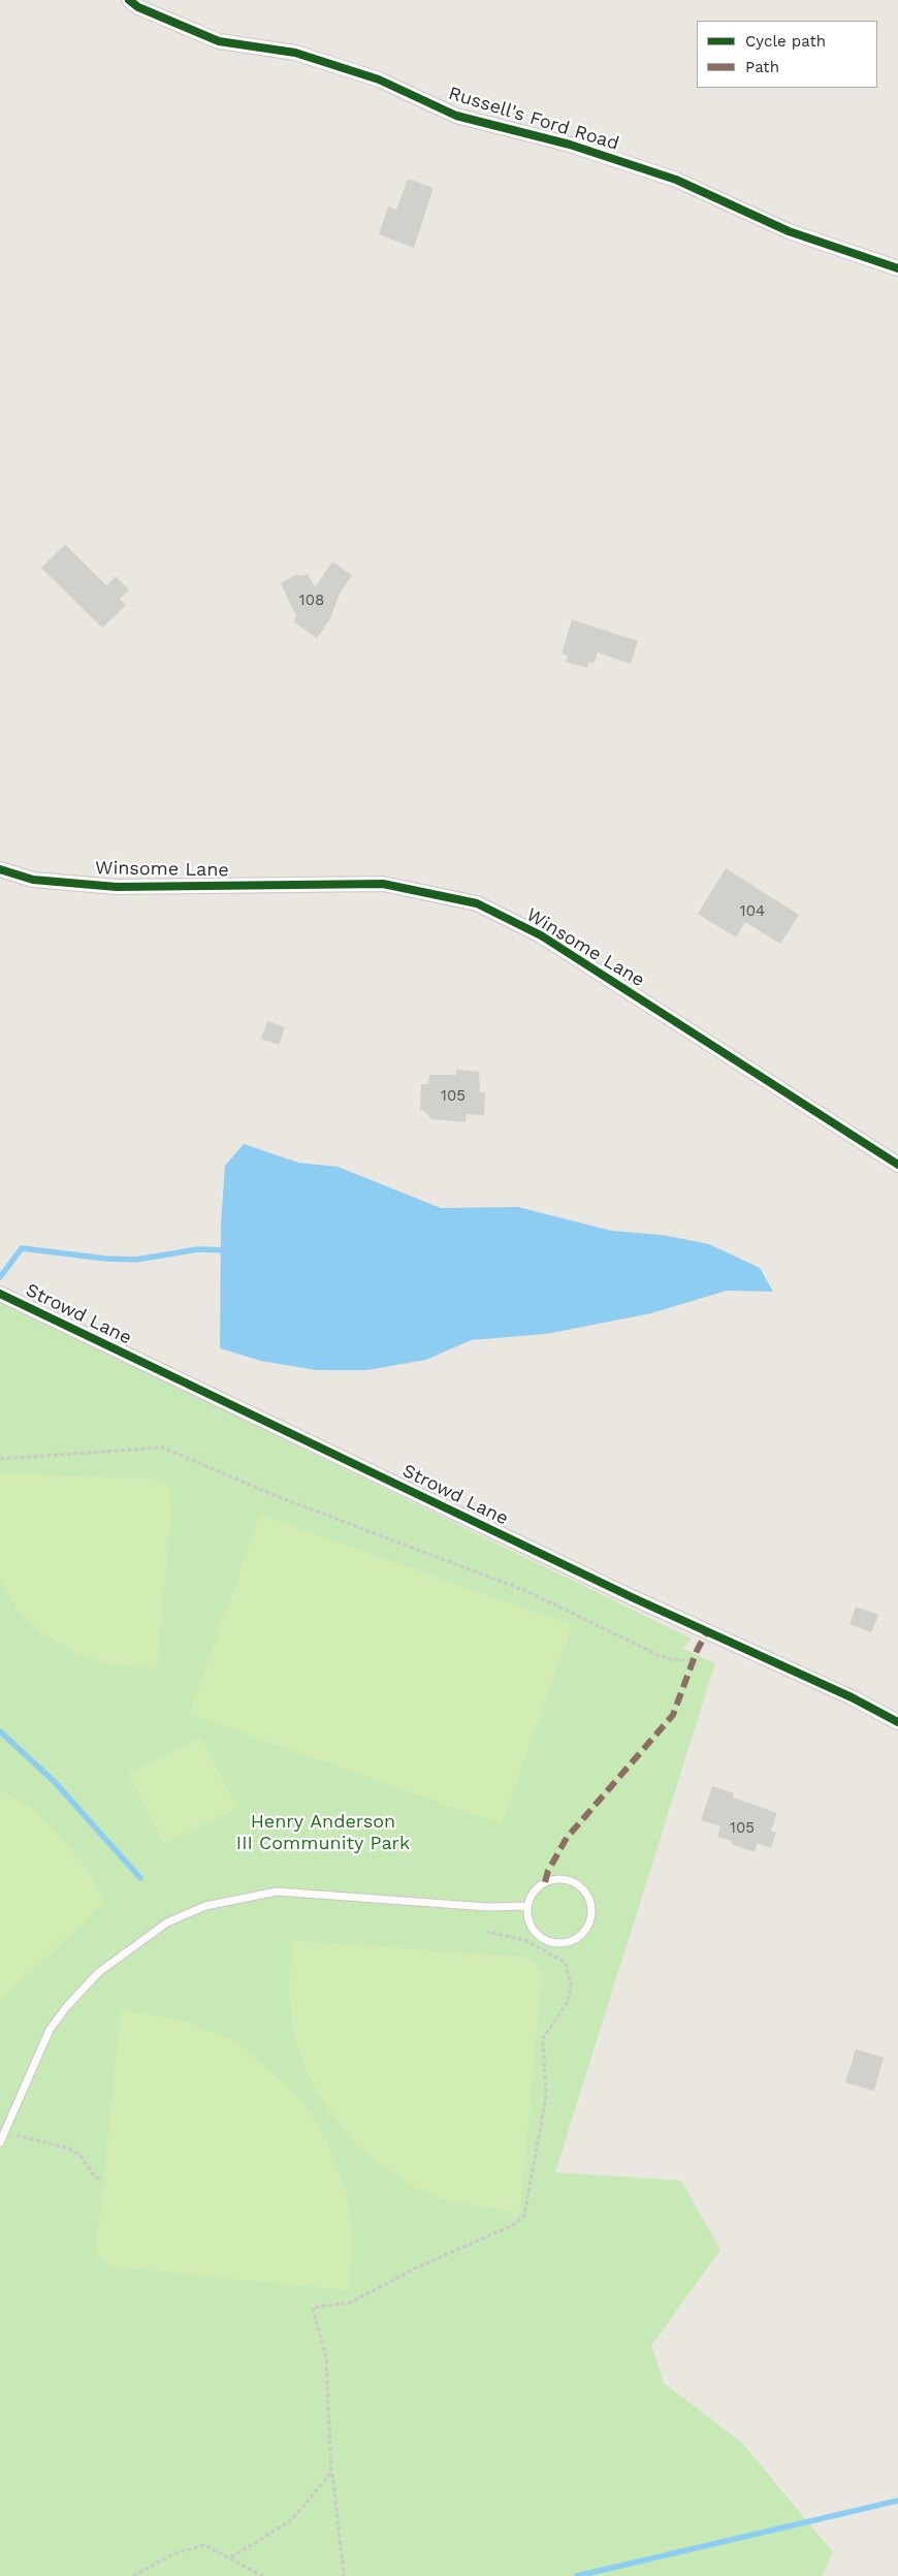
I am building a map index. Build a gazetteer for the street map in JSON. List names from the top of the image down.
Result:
{
  "streets": {
    "street": ["Russell's Ford Road", "Winsome Lane", "Strowd Lane"]
  },
  "parks": ["Henry Anderson III Community Park"],
  "house_numbers": [
    "108",
    "104",
    "105",
    "105"
  ],
  "legend": ["Cycle path", "Path"]
}
